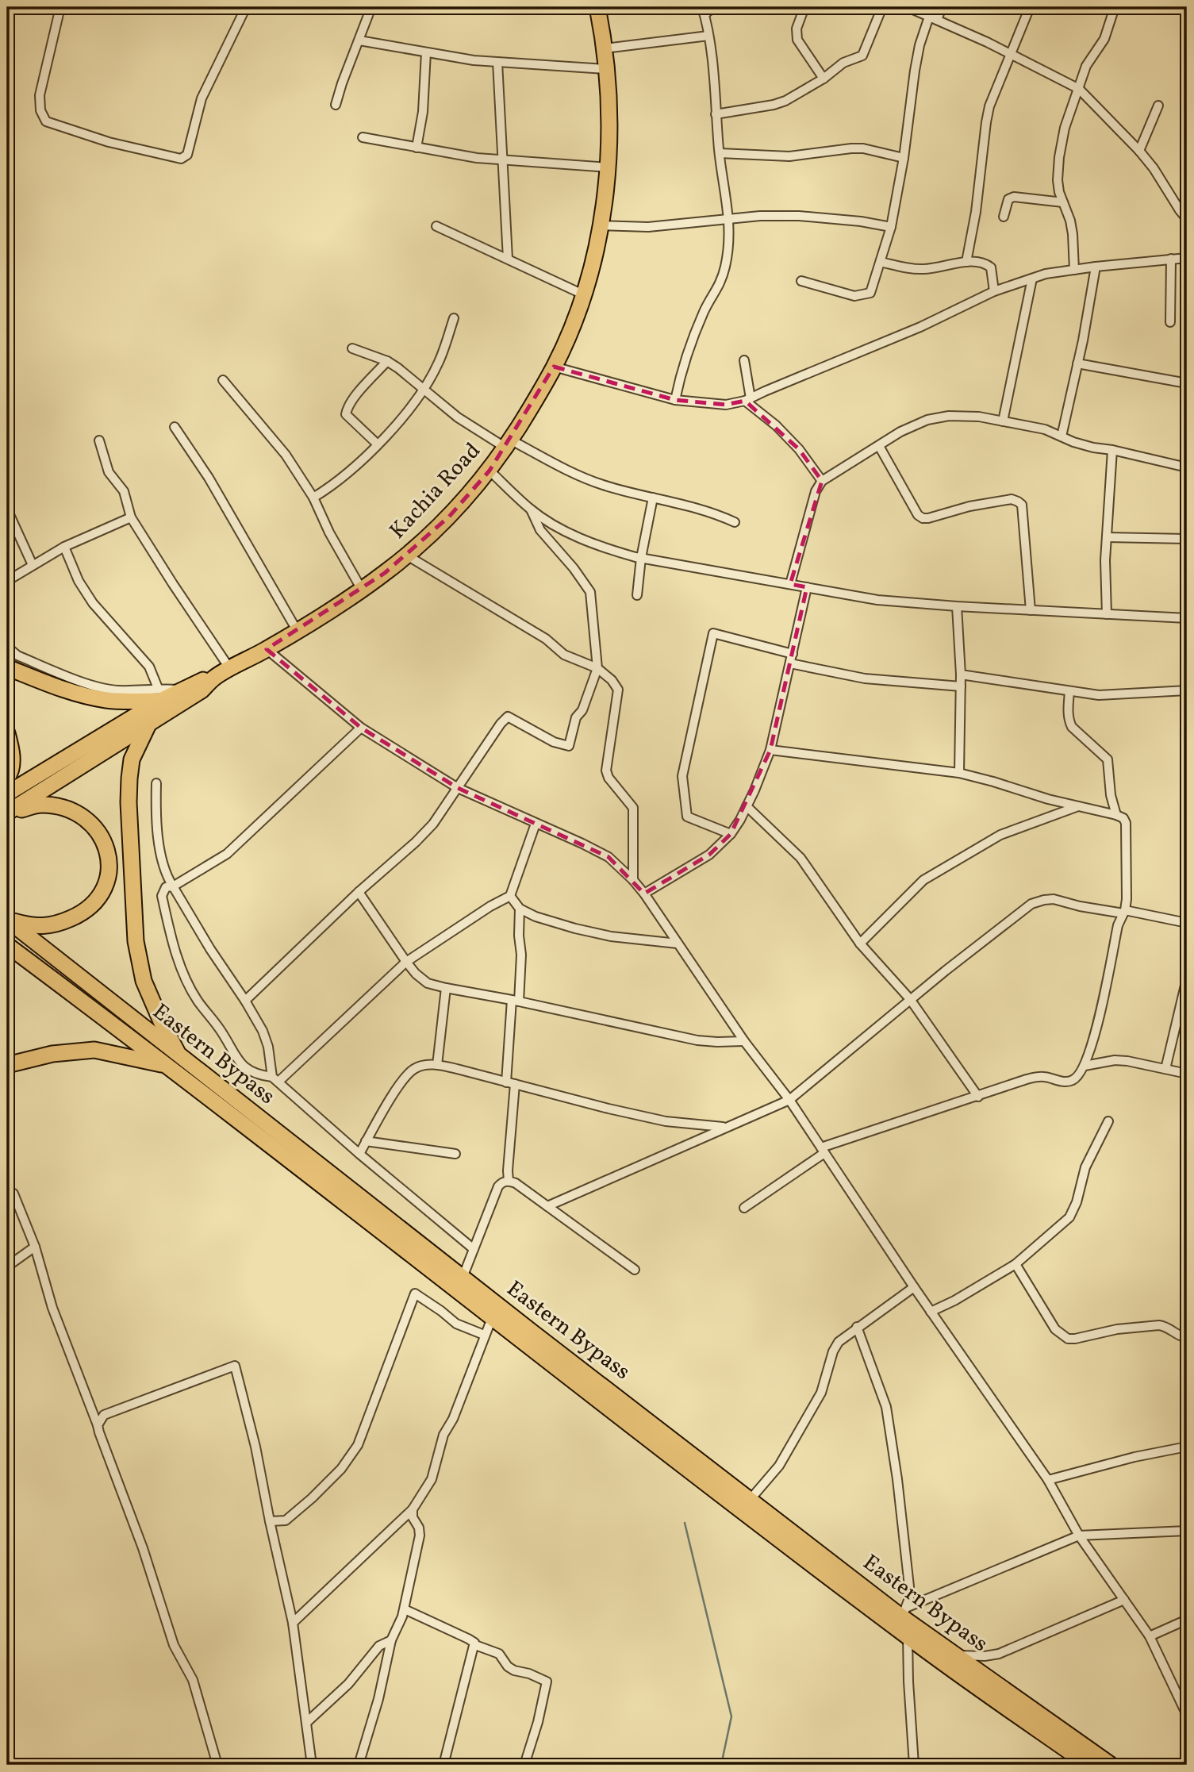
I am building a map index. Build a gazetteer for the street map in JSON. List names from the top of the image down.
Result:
{
  "streets": {
    "highway": ["Kachia Road", "Eastern Bypass"]
  }
}
